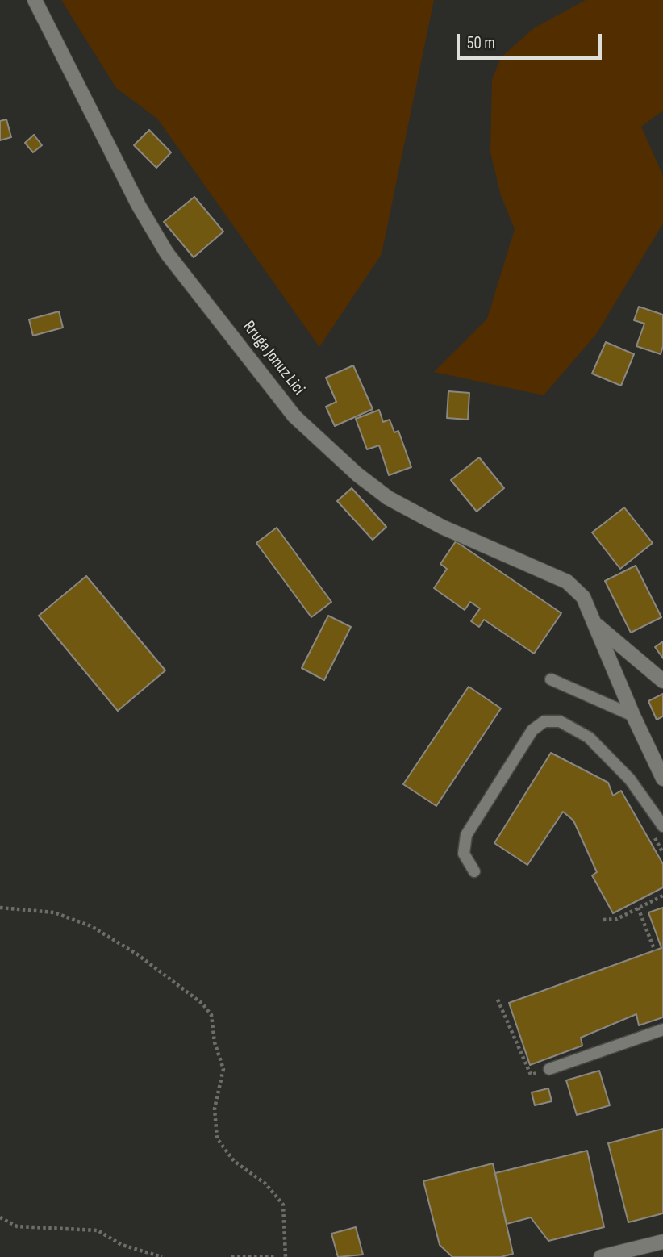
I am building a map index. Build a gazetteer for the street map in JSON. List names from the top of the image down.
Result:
{
  "streets": {
    "street": ["Rruga Jonuz Lici"]
  },
  "scale_bar": "50 m"
}
